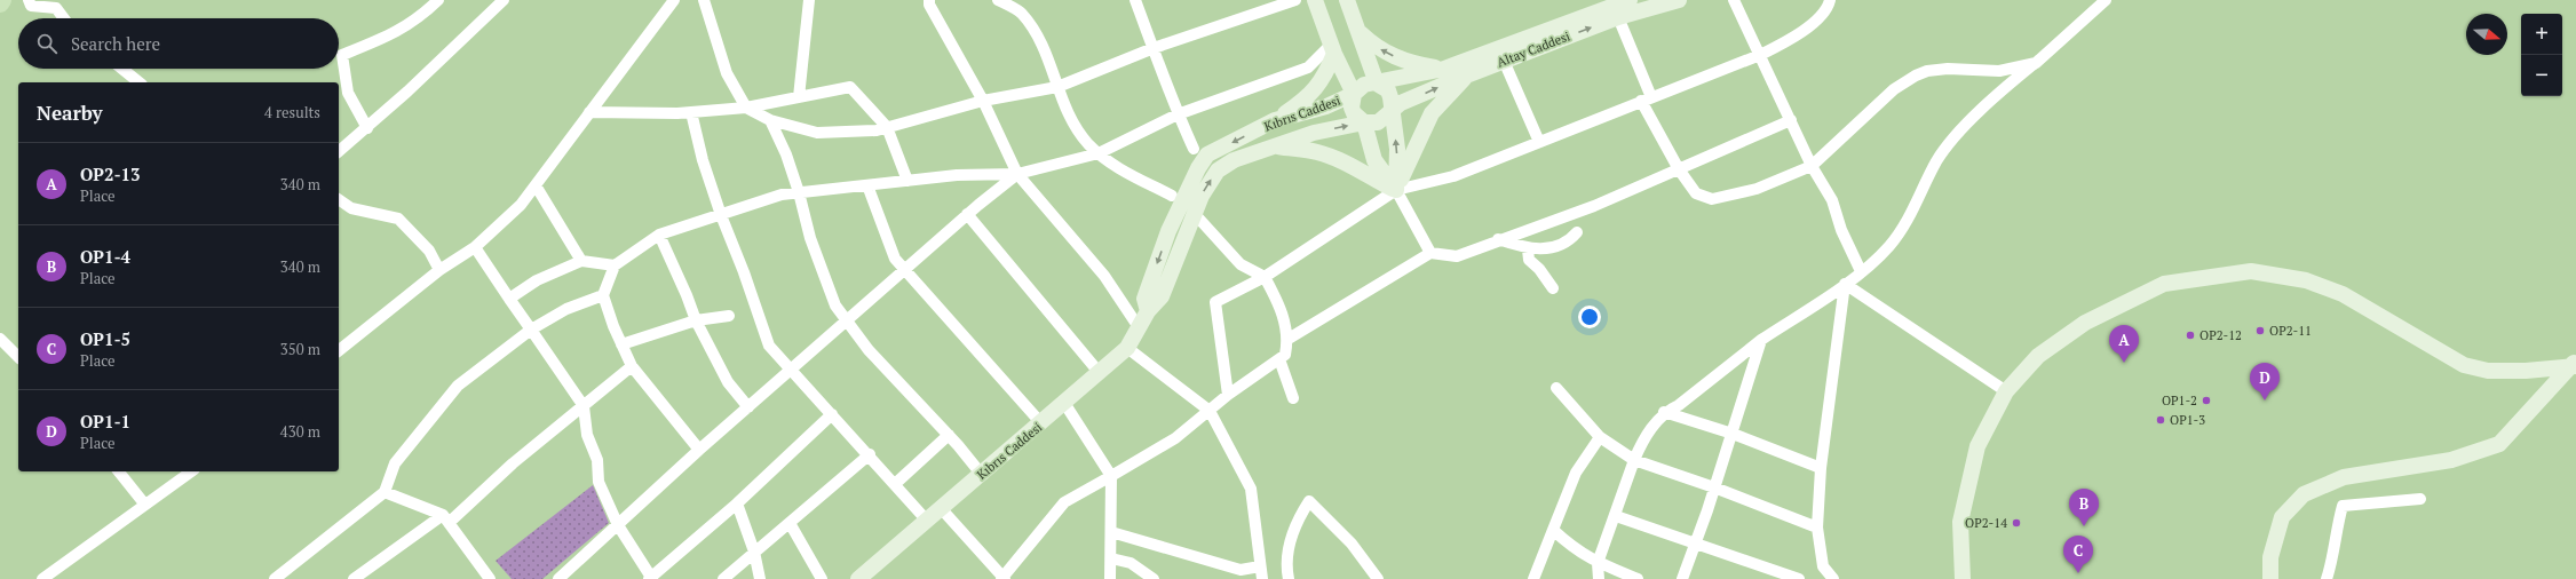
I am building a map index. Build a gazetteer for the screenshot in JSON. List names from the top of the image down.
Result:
{
  "streets": {
    "main road": ["Altay Caddesi", "Kıbrıs Caddesi"]
  },
  "crossings": [
    ["Altay Caddesi", "Kıbrıs Caddesi"]
  ],
  "places": [
    "OP2-11",
    "OP2-12",
    "OP1-2",
    "OP1-3",
    "OP2-14"
  ],
  "north": "right",
  "page": {
    "map_buttons": ["+", "−"],
    "search": "Search here",
    "heading": ["Nearby", "4 results"],
    "list": [
      {
        "mark": "A",
        "name": "OP2-13",
        "note": "Place",
        "value": "340 m"
      },
      {
        "mark": "B",
        "name": "OP1-4",
        "note": "Place",
        "value": "340 m"
      },
      {
        "mark": "C",
        "name": "OP1-5",
        "note": "Place",
        "value": "350 m"
      },
      {
        "mark": "D",
        "name": "OP1-1",
        "note": "Place",
        "value": "430 m"
      }
    ],
    "pins": [
      "A",
      "D",
      "B",
      "C"
    ]
  }
}
